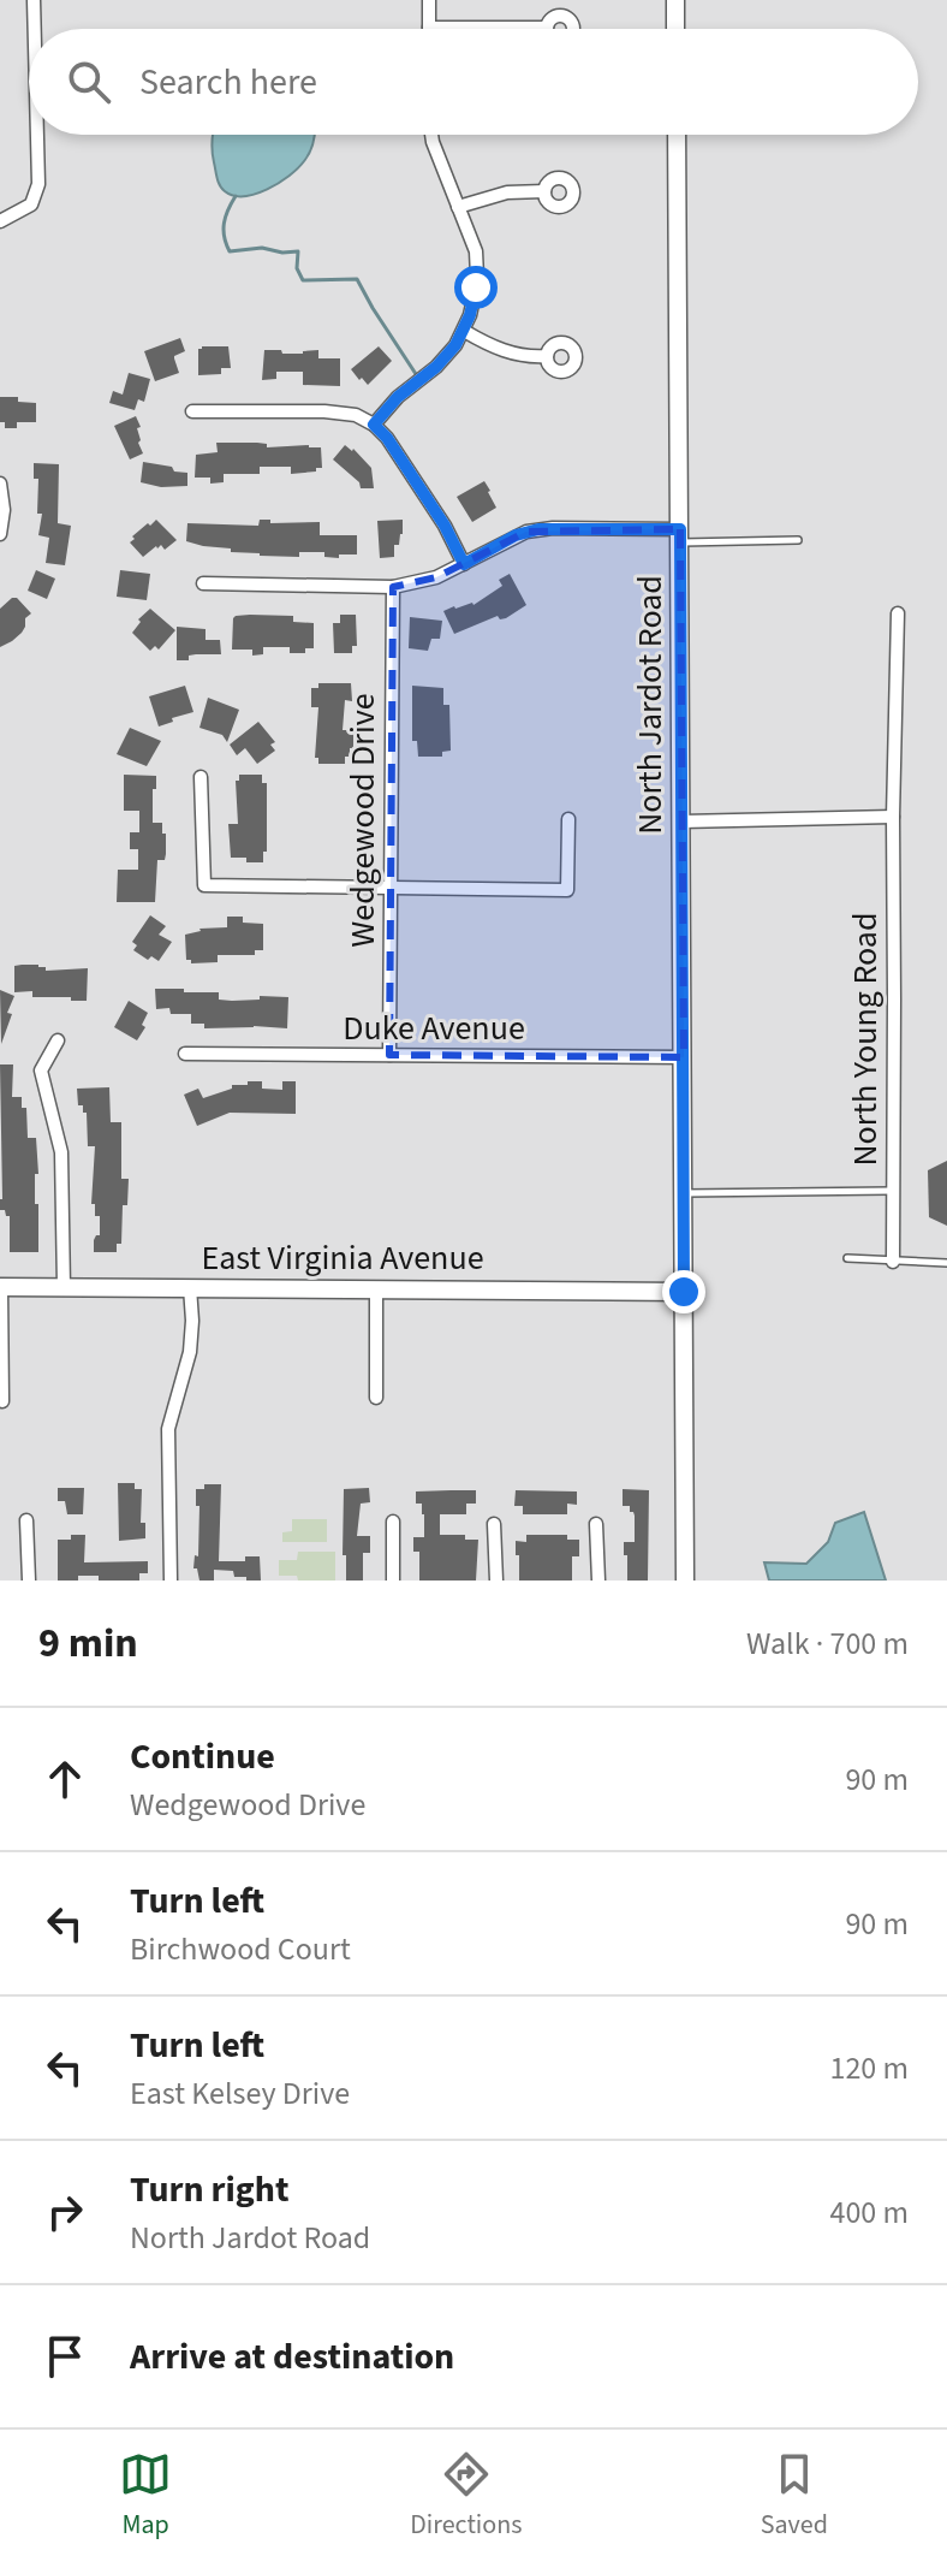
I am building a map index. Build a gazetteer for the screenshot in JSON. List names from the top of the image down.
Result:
{
  "streets": {
    "main road": ["North Jardot Road", "East Virginia Avenue"],
    "street": ["Wedgewood Drive", "Duke Avenue", "North Young Road"]
  },
  "crossings": [
    ["North Jardot Road", "Duke Avenue"],
    ["North Jardot Road", "East Virginia Avenue"],
    ["Wedgewood Drive", "Duke Avenue"]
  ],
  "page": {
    "search": "Search here",
    "heading": ["9 min", "Walk · 700 m"],
    "list": [
      ["Continue", "Wedgewood Drive", "90 m"],
      ["Turn left", "Birchwood Court", "90 m"],
      ["Turn left", "East Kelsey Drive", "120 m"],
      ["Turn right", "North Jardot Road", "400 m"],
      "Arrive at destination"
    ],
    "nav": ["Map", "Directions", "Saved"]
  }
}
